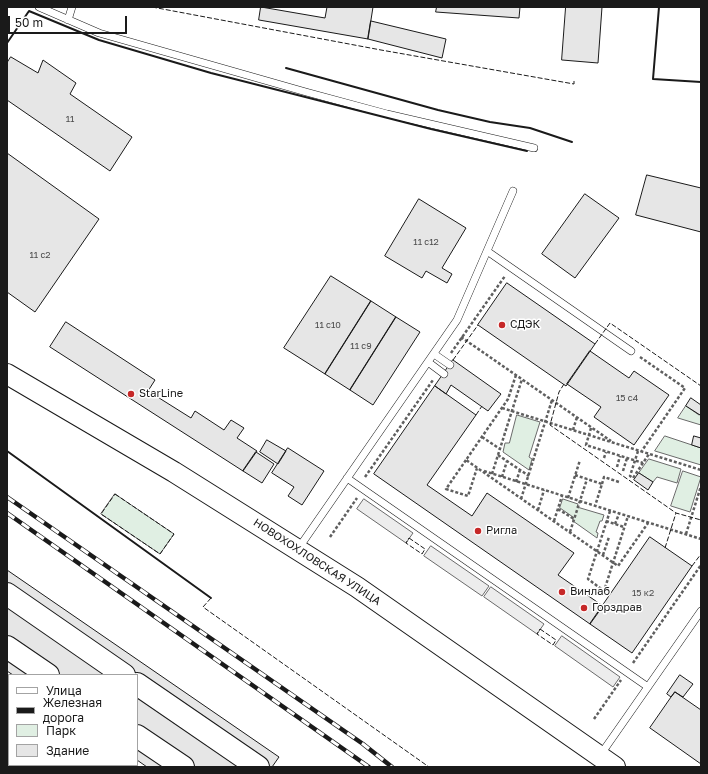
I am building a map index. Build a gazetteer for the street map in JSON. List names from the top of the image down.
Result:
{
  "streets": {
    "street": ["НОВОХОХЛОВСКАЯ УЛИЦА"]
  },
  "places": [
    "СДЭК",
    "StarLine",
    "Ригла",
    "Винлаб",
    "Горздрав"
  ],
  "house_numbers": [
    "11",
    "11 с12",
    "11 с2",
    "11 с10",
    "11 с9",
    "15 с4",
    "15 к2"
  ],
  "legend": [
    "Улица",
    "Железная дорога",
    "Парк",
    "Здание"
  ],
  "scale_bar": "50 m"
}
